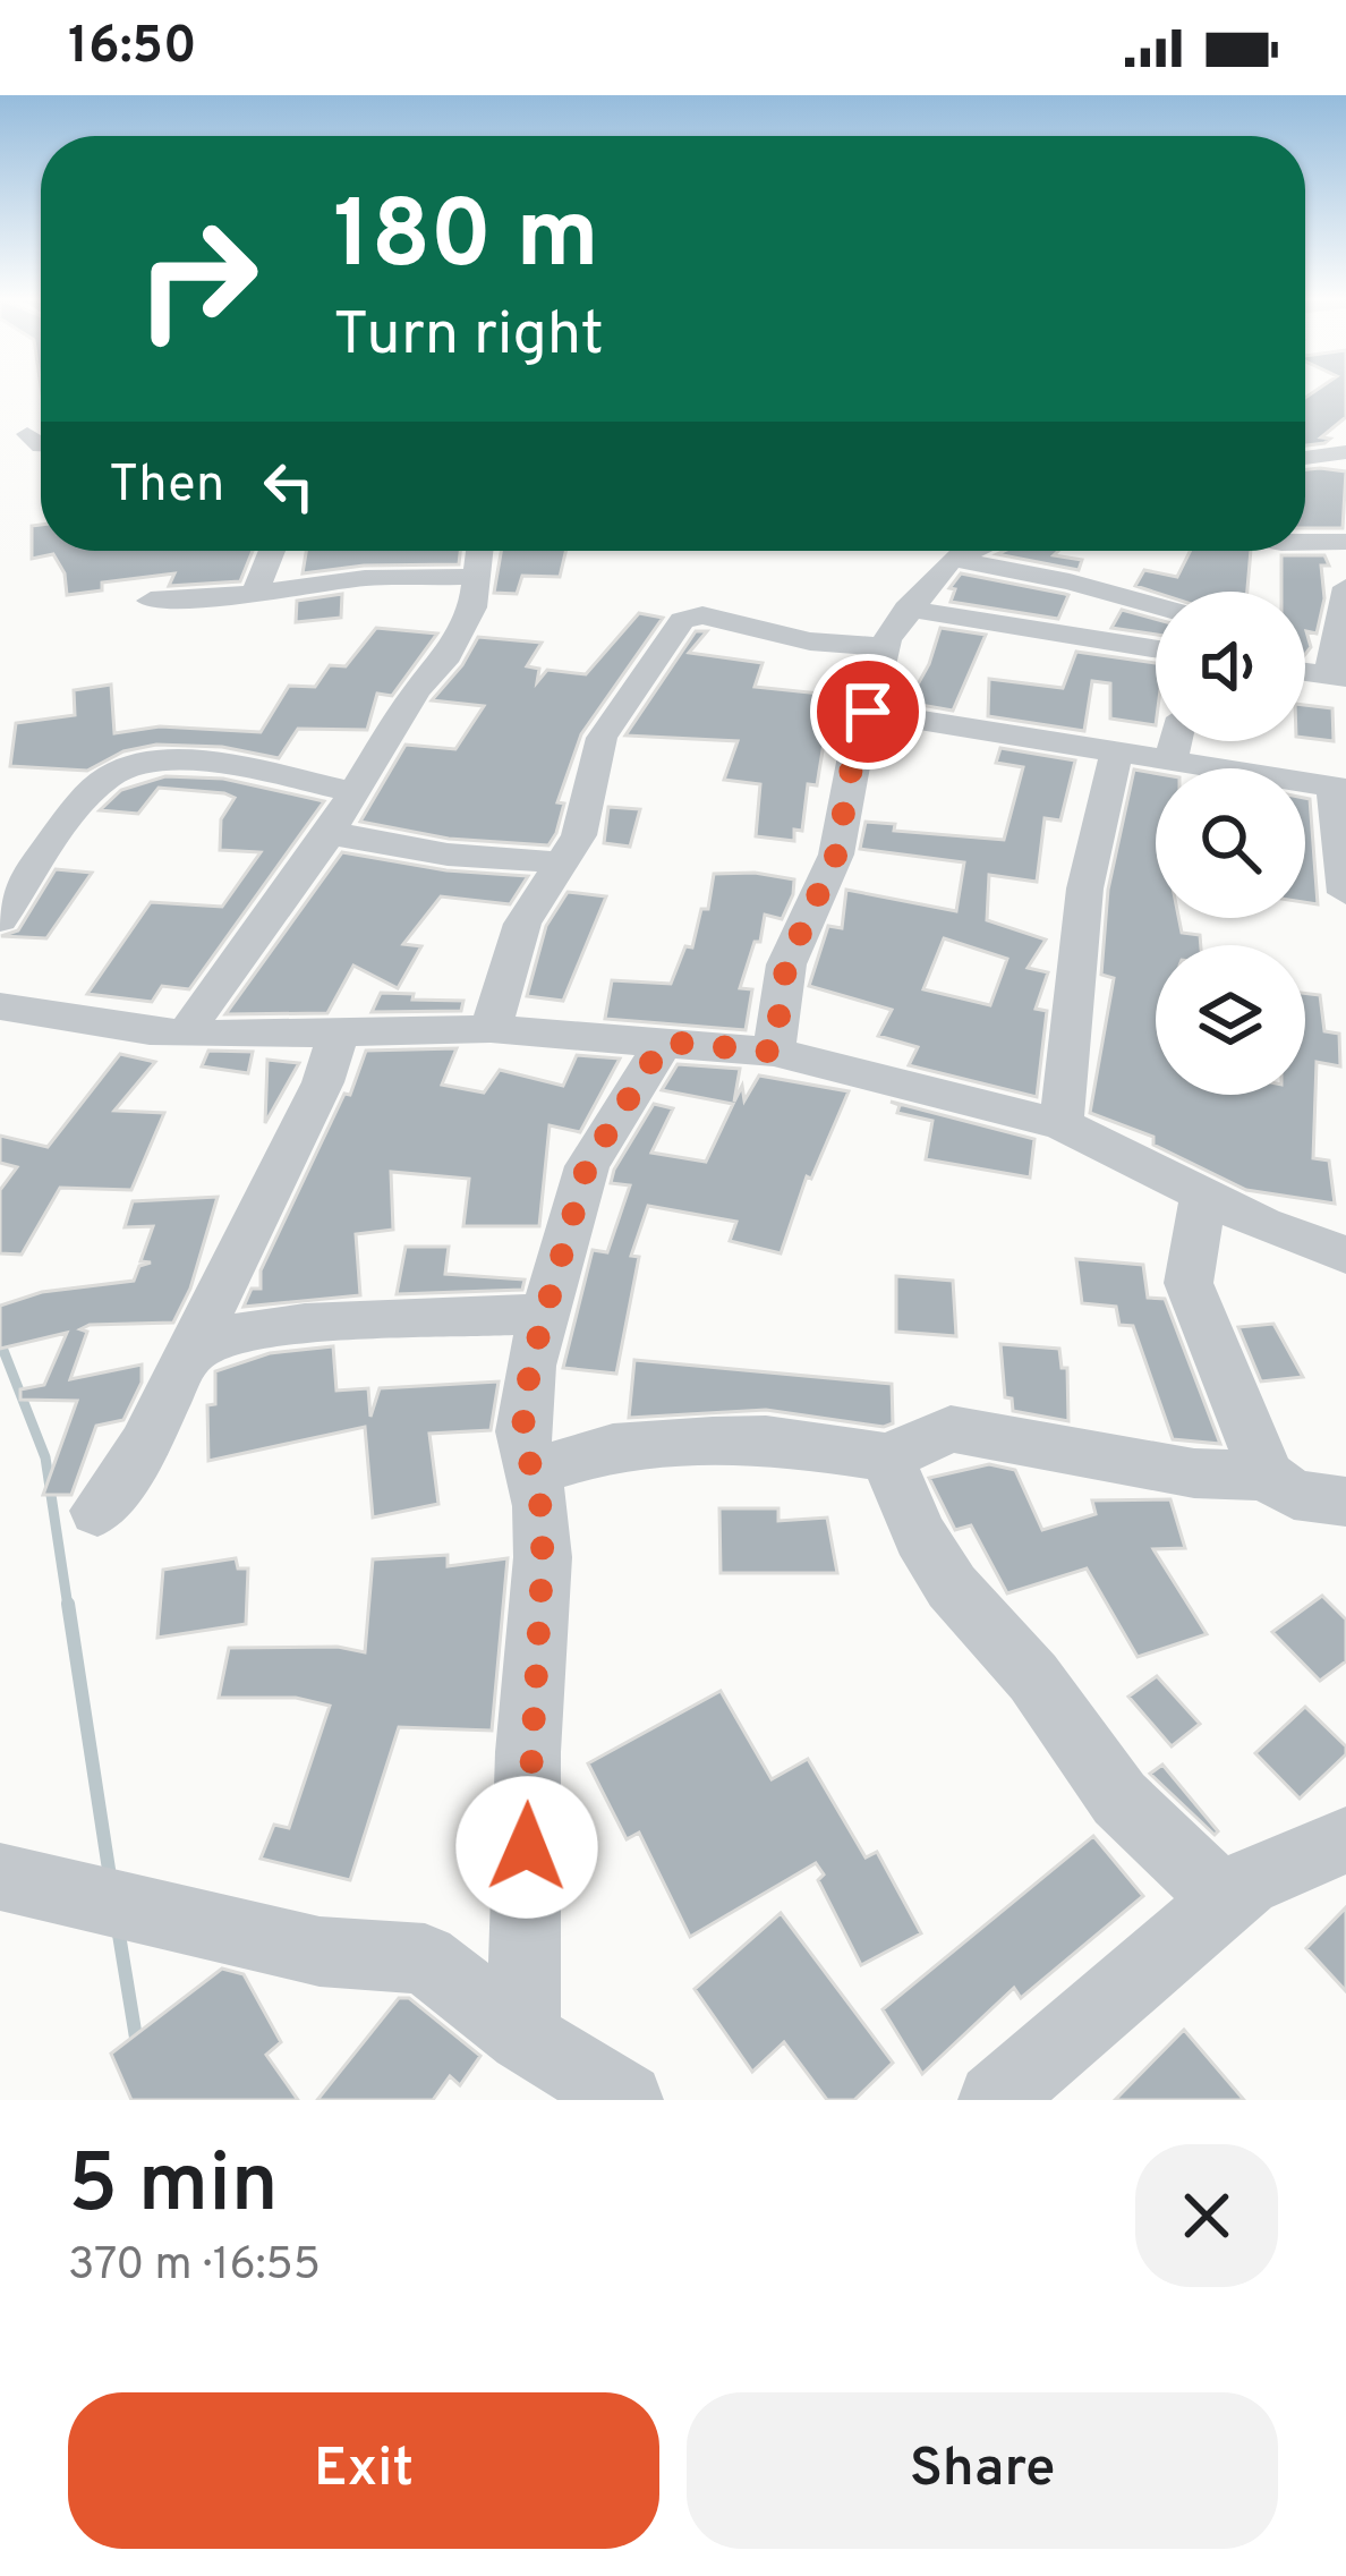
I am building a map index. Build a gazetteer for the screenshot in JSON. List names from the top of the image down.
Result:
{
  "page": {
    "status": "16:50",
    "turn": ["180 m", "Turn right"],
    "then": "Then",
    "heading": ["5 min", "370 m · 16:55"],
    "buttons": ["Exit", "Share"]
  }
}
